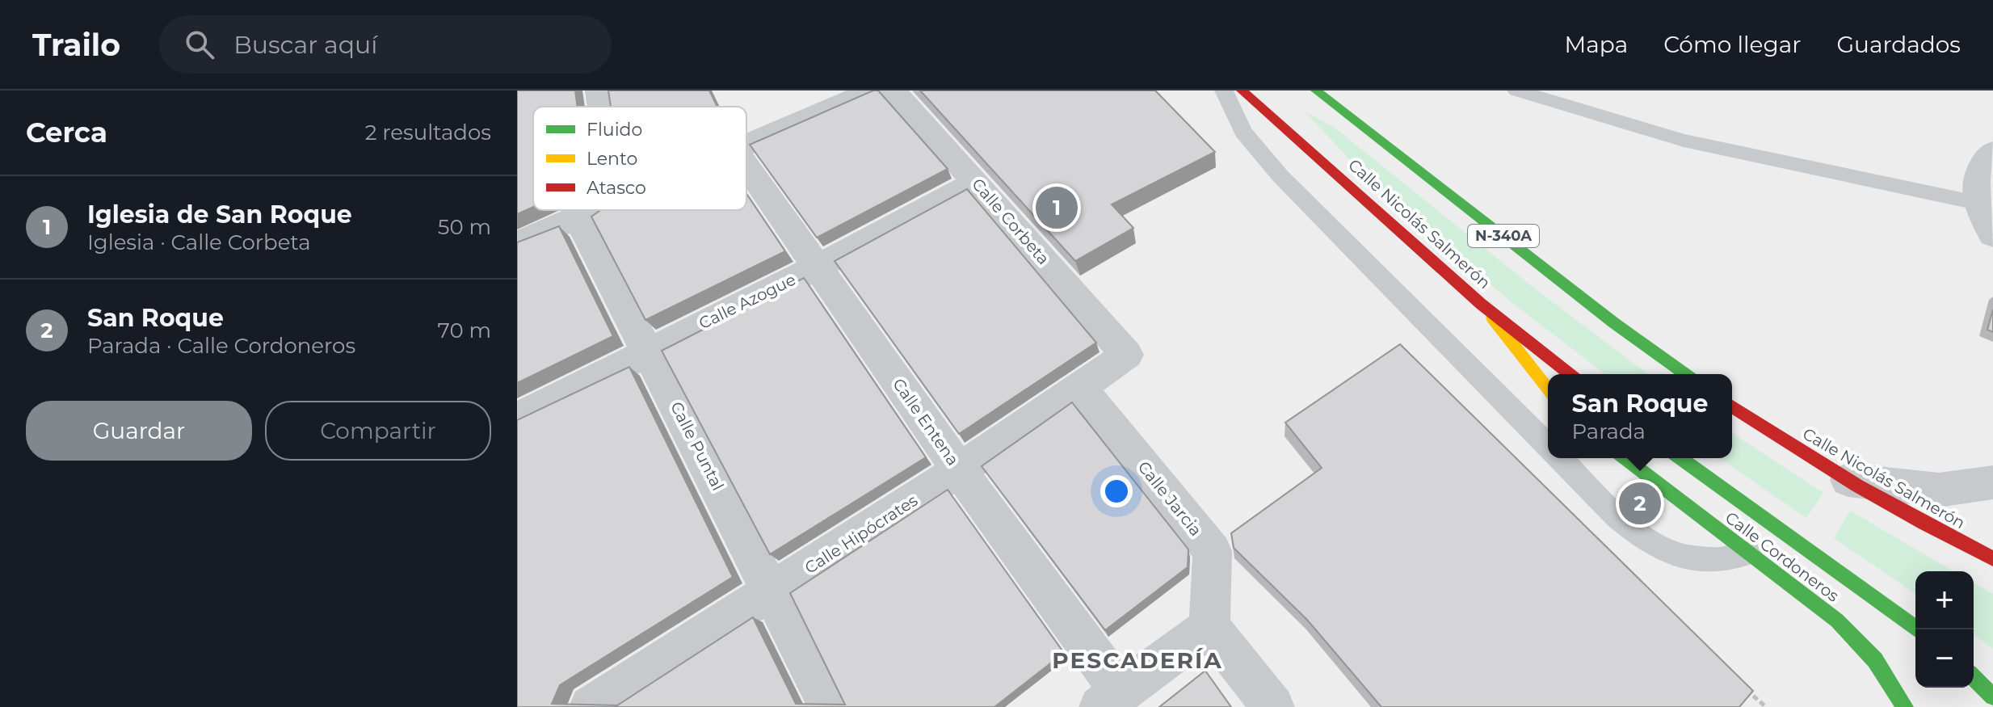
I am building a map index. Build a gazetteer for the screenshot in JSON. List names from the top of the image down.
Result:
{
  "streets": {
    "main road": ["Calle Nicolás Salmerón", "N-340A", "Calle Cordoneros"],
    "street": [
      "Calle Corbeta",
      "Calle Azogue",
      "Calle Entena",
      "Calle Puntal",
      "Calle Jarcia",
      "Calle Hipócrates"
    ]
  },
  "crossings": [
    ["Calle Corbeta", "Calle Azogue"],
    ["Calle Corbeta", "Calle Hipócrates"],
    ["Calle Azogue", "Calle Entena"],
    ["Calle Azogue", "Calle Puntal"],
    ["Calle Entena", "Calle Hipócrates"],
    ["Calle Puntal", "Calle Hipócrates"],
    ["Calle Jarcia", "Calle Hipócrates"]
  ],
  "districts": ["PESCADERÍA"],
  "legend": ["Fluido", "Lento", "Atasco"],
  "page": {
    "header": "Trailo",
    "search": "Buscar aquí",
    "nav": ["Mapa", "Cómo llegar", "Guardados"],
    "heading": ["Cerca", "2 resultados"],
    "list": [
      {
        "mark": "1",
        "name": "Iglesia de San Roque",
        "note": "Iglesia · Calle Corbeta",
        "value": "50 m"
      },
      {
        "mark": "2",
        "name": "San Roque",
        "note": "Parada · Calle Cordoneros",
        "value": "70 m"
      }
    ],
    "pins": ["1", "2"],
    "popup": ["San Roque", "Parada"],
    "buttons": ["Guardar", "Compartir"],
    "map_buttons": ["+", "−"]
  }
}
